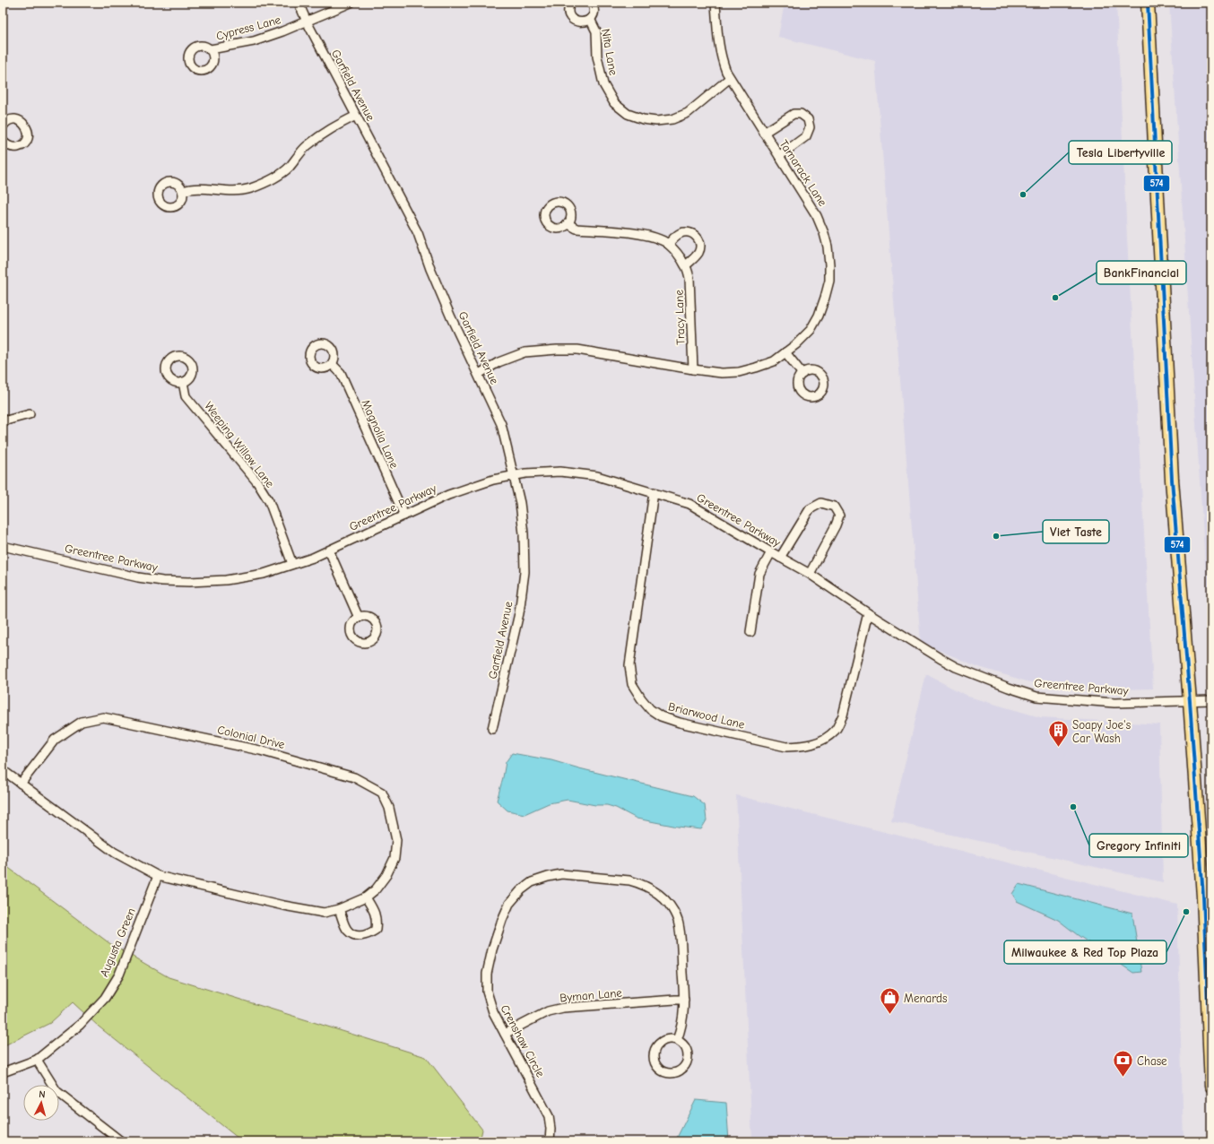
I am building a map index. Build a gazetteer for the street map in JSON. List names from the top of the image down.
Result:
{
  "streets": {
    "street": [
      "Cypress Lane",
      "Nita Lane",
      "Garfield Avenue",
      "Tamarack Lane",
      "Tracy Lane",
      "Magnolia Lane",
      "Weeping Willow Lane",
      "Greentree Parkway",
      "Briarwood Lane",
      "Colonial Drive",
      "Augusta Green",
      "Byman Lane",
      "Crenshaw Circle"
    ]
  },
  "crossings": [
    ["Cypress Lane", "Garfield Avenue"],
    ["Nita Lane", "Tamarack Lane"],
    ["Garfield Avenue", "Tamarack Lane"],
    ["Garfield Avenue", "Greentree Parkway"],
    ["Tamarack Lane", "Tracy Lane"],
    ["Magnolia Lane", "Greentree Parkway"],
    ["Weeping Willow Lane", "Greentree Parkway"],
    ["Greentree Parkway", "Briarwood Lane"],
    ["Colonial Drive", "Augusta Green"],
    ["Byman Lane", "Crenshaw Circle"]
  ],
  "places": {
    "other": [
      "Tesla Libertyville",
      "BankFinancial",
      "Viet Taste",
      "Gregory Infiniti",
      "Milwaukee & Red Top Plaza"
    ],
    "building": ["Soapy Joe's Car Wash"],
    "shop": ["Menards"],
    "bank": ["Chase"]
  },
  "lines": ["transit line 574"],
  "north": "top"
}
